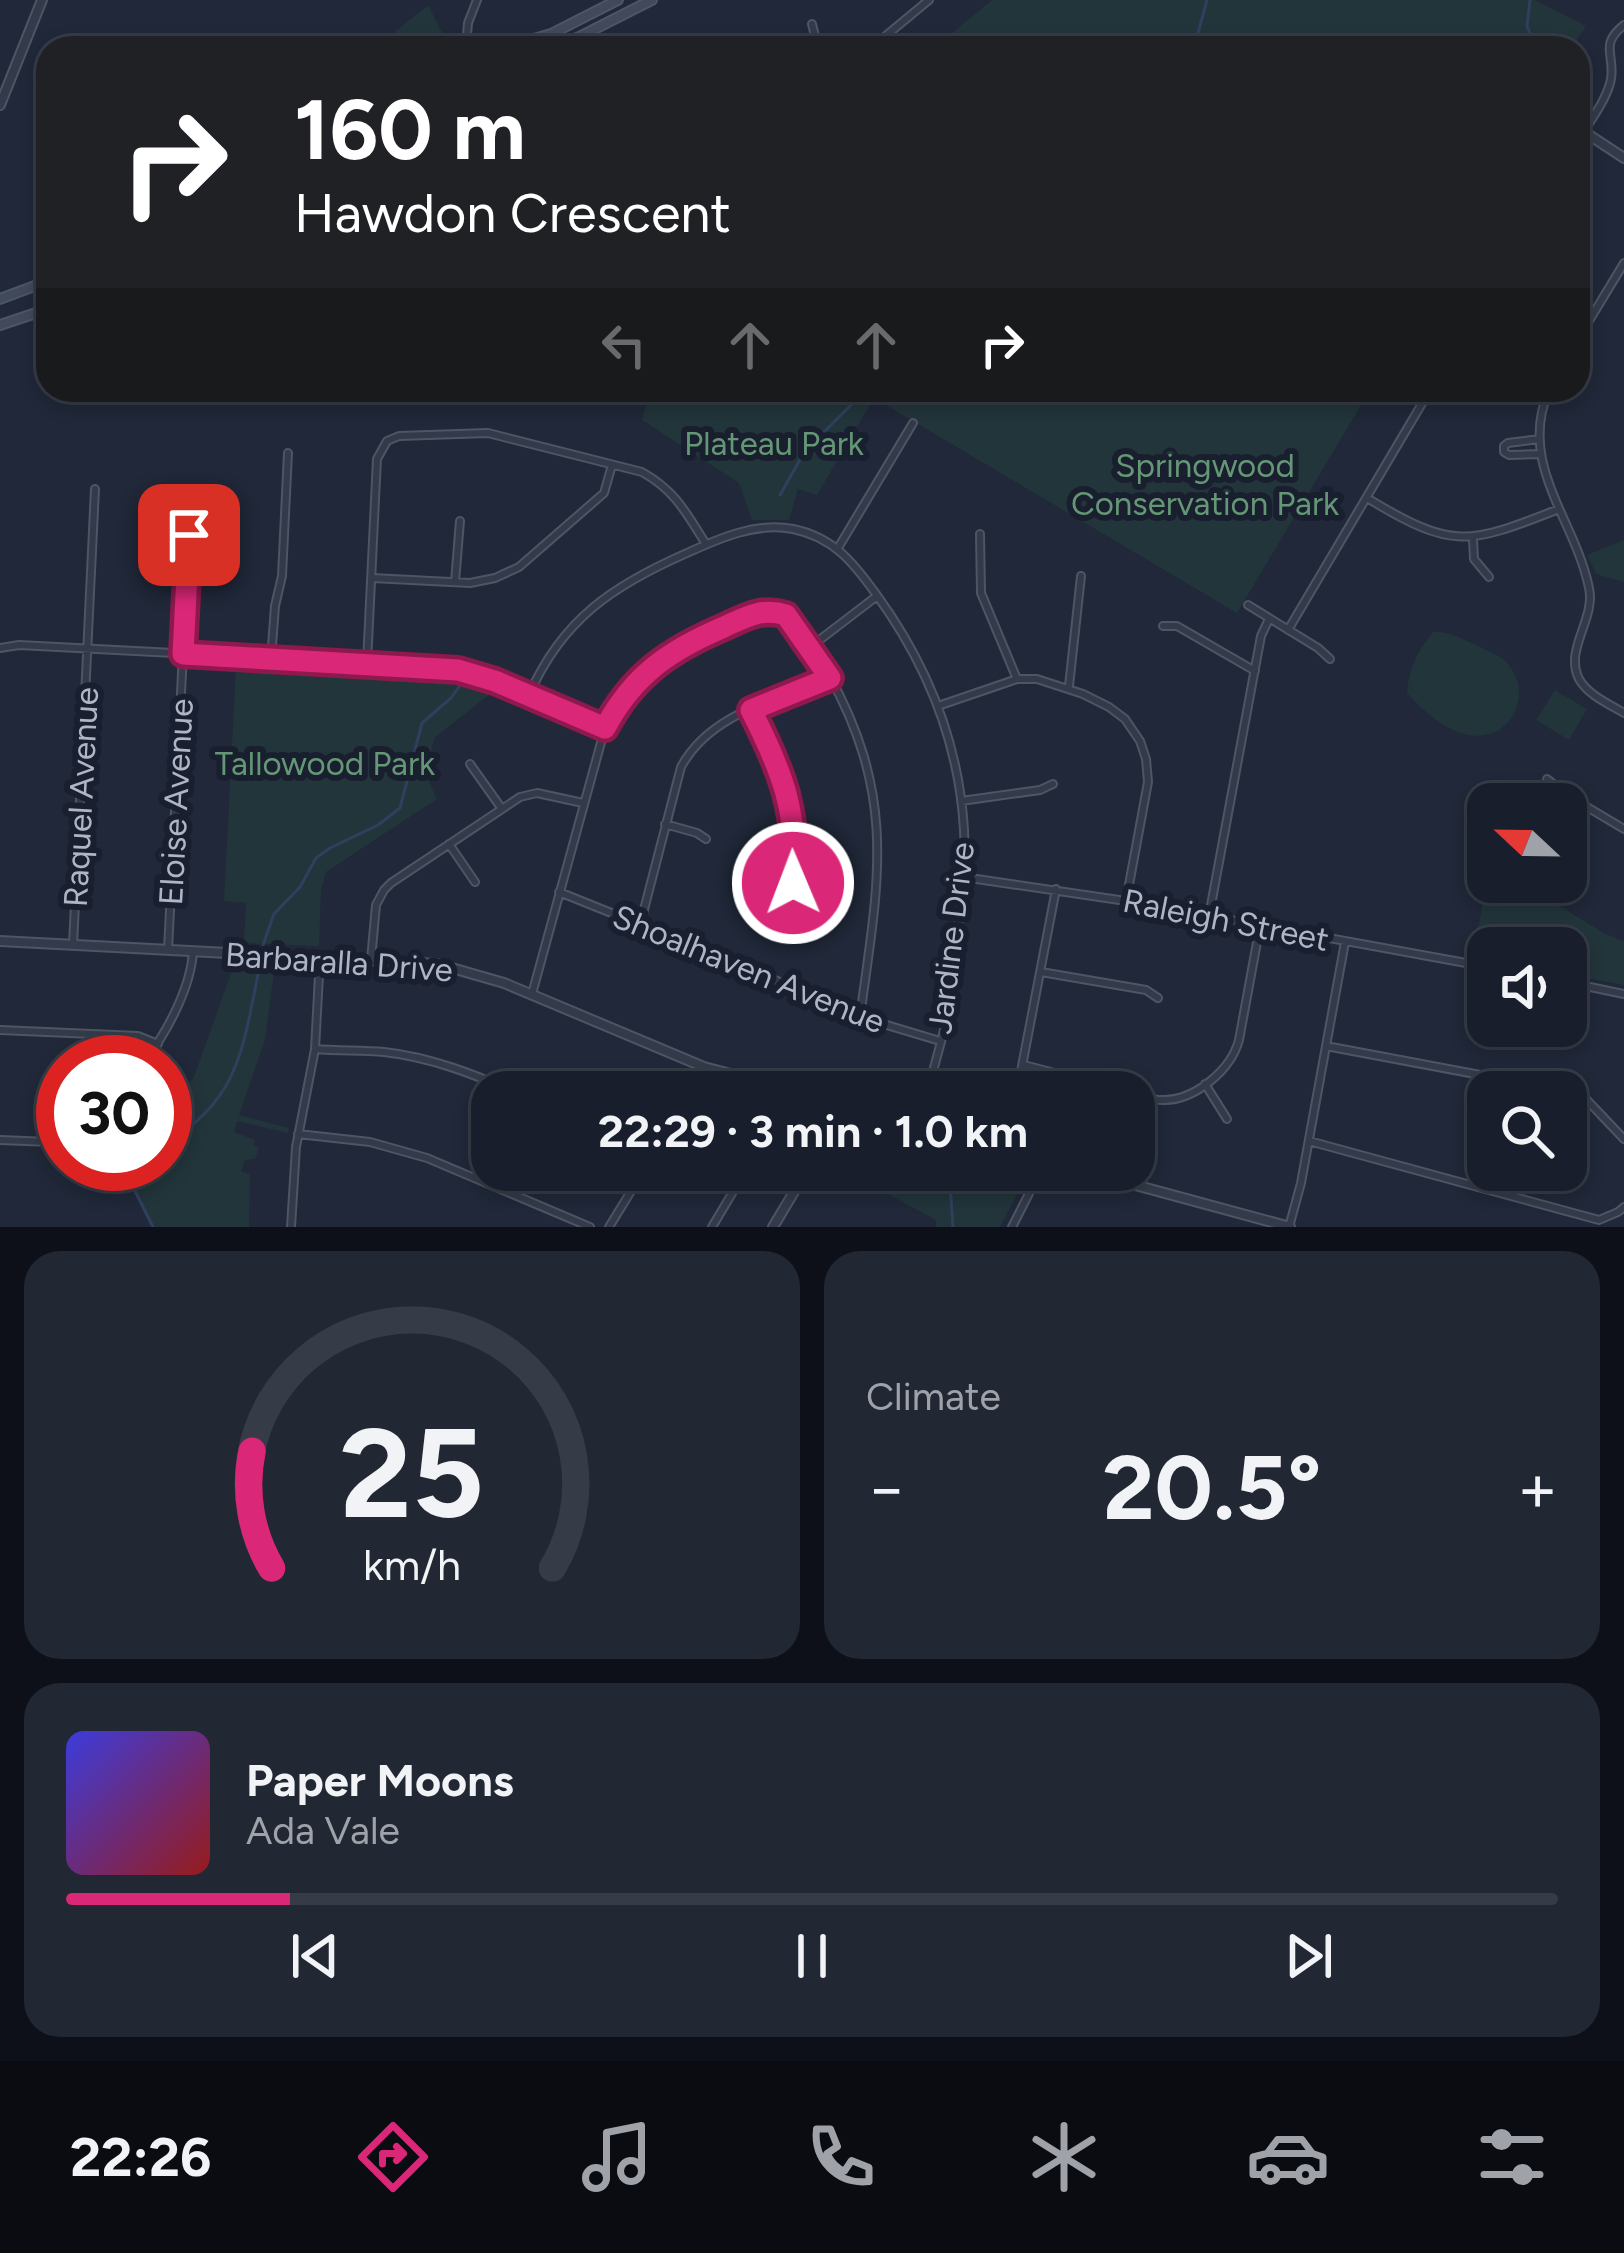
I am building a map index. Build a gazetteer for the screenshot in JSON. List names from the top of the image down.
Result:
{
  "streets": {
    "street": [
      "Raquel Avenue",
      "Eloise Avenue",
      "Raleigh Street",
      "Jardine Drive",
      "Barbaralla Drive",
      "Shoalhaven Avenue"
    ]
  },
  "crossings": [
    ["Raquel Avenue", "Barbaralla Drive"],
    ["Eloise Avenue", "Barbaralla Drive"],
    ["Raleigh Street", "Jardine Drive"],
    ["Jardine Drive", "Shoalhaven Avenue"]
  ],
  "parks": ["Plateau Park", "Springwood Conservation Park", "Tallowood Park"],
  "north": "left",
  "page": {
    "turn": ["160 m", "Hawdon Crescent"],
    "limit": "30",
    "trip": "22:29 · 3 min · 1.0 km",
    "tile": "Climate",
    "heat": ["−", "20.5°", "+"],
    "song": ["Paper Moons", "Ada Vale"],
    "tabs": "22:26",
    "gauge": ["25", "km/h"]
  }
}
